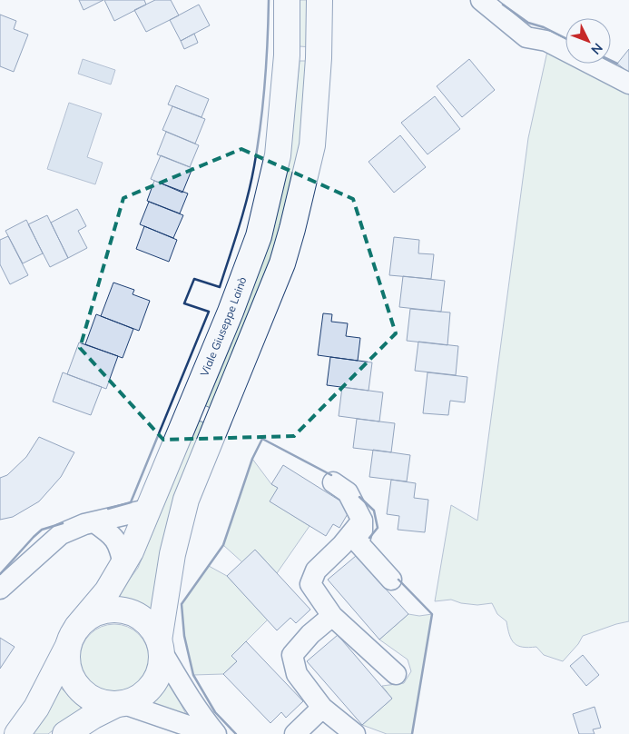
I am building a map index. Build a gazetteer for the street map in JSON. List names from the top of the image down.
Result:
{
  "streets": {
    "main road": ["Viale Giuseppe Lainò"]
  },
  "north": "bottom right"
}
